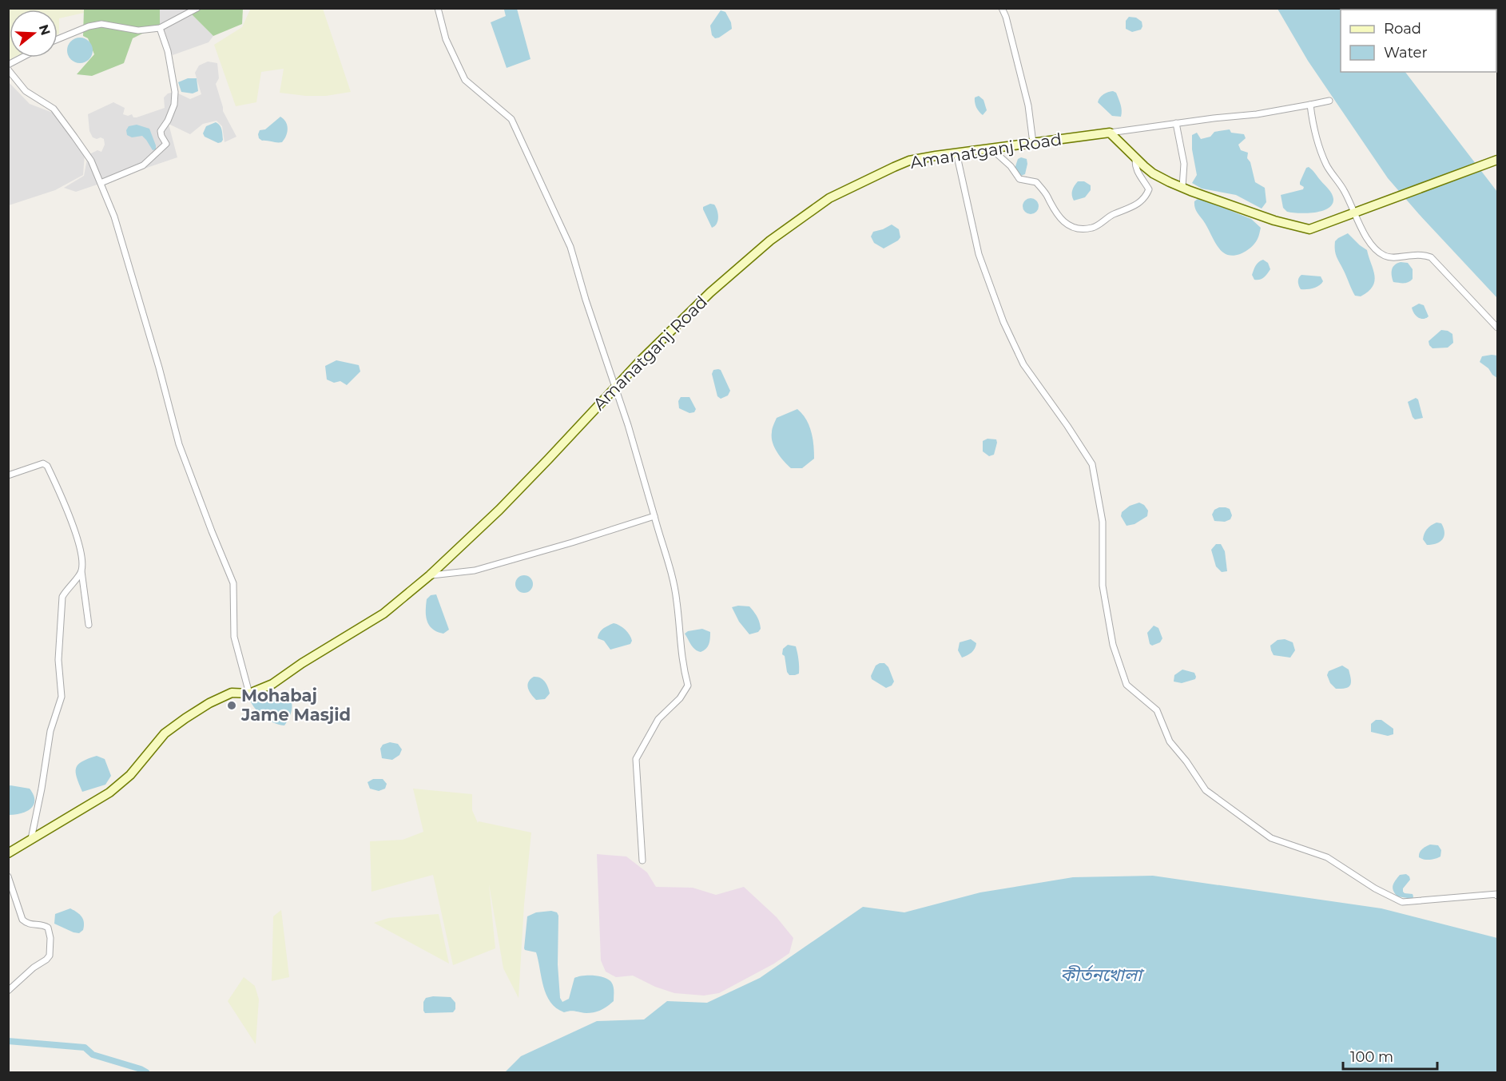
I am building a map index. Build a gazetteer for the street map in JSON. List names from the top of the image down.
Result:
{
  "streets": {
    "main road": ["Amanatganj Road"]
  },
  "water": ["কীর্তনখোলা"],
  "places": ["Mohabaj Jame Masjid"],
  "legend": ["Road", "Water"],
  "scale_bar": "100 m",
  "north": "right"
}
